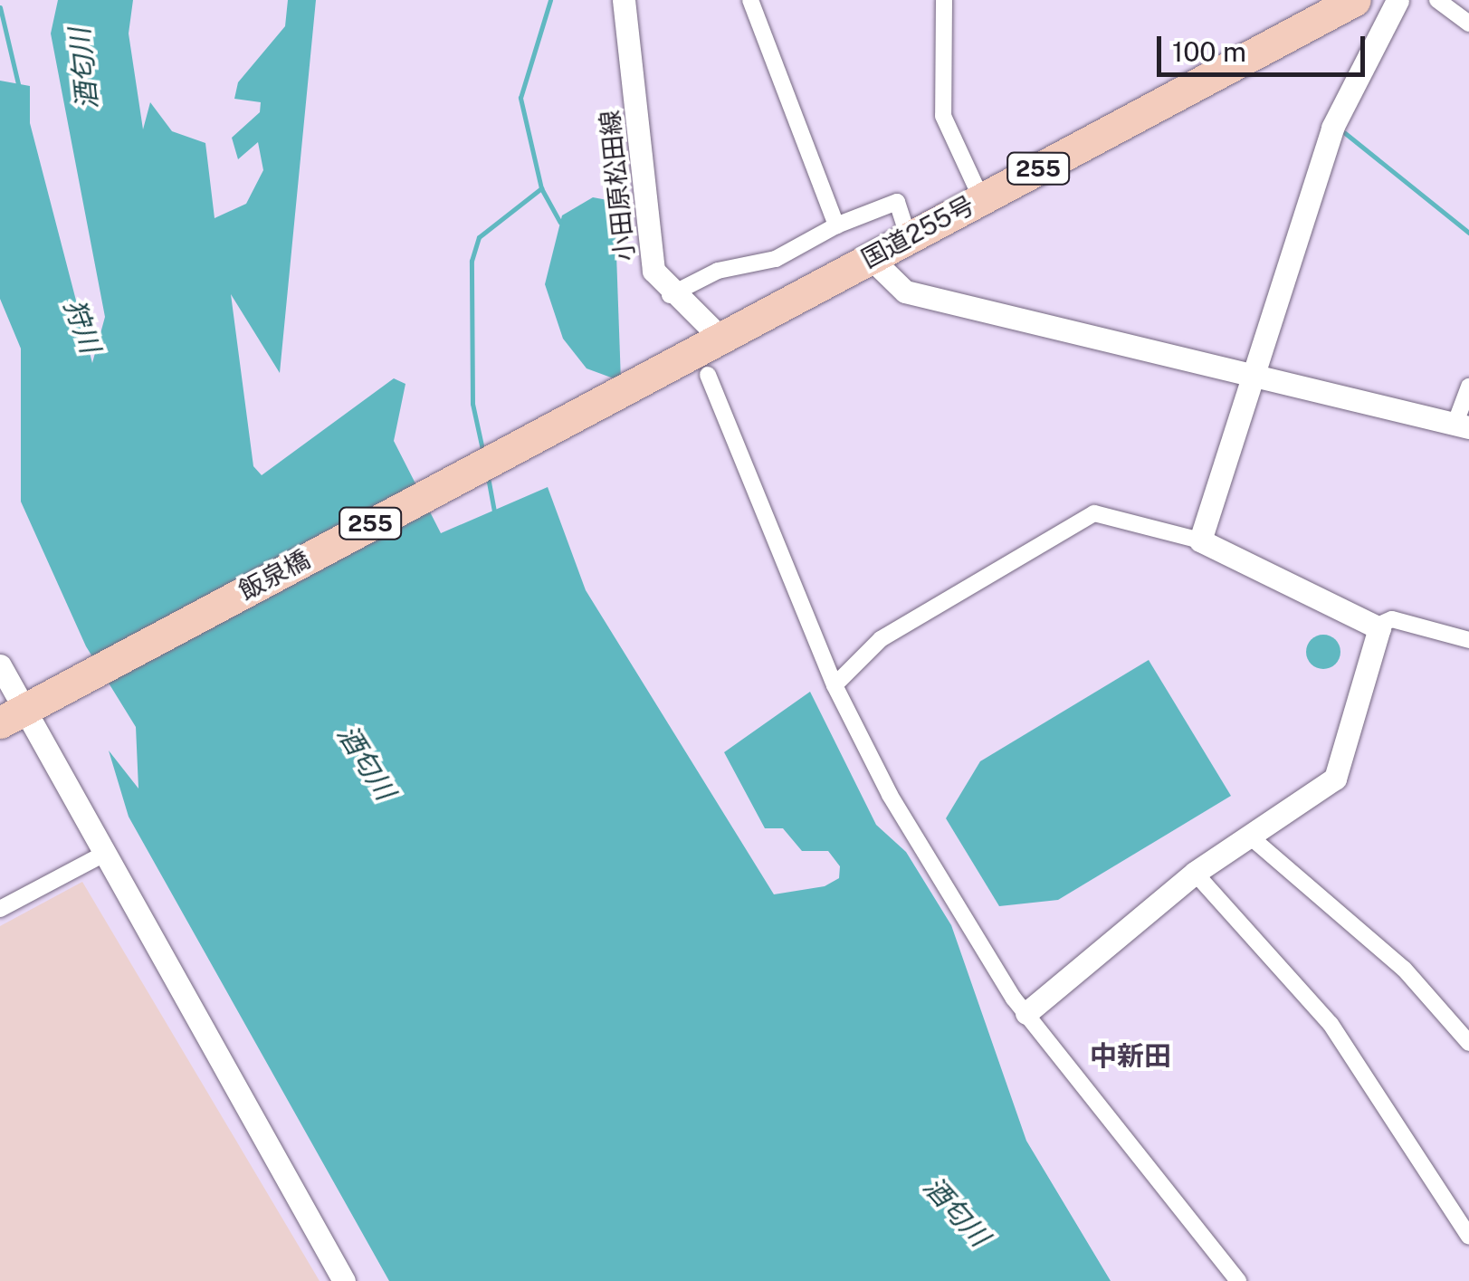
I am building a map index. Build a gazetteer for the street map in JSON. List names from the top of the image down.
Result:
{
  "streets": {
    "highway": ["255", "国道255号", "飯泉橋"],
    "street": ["小田原松田線"]
  },
  "crossings": [
    ["小田原松田線", "国道255号"],
    ["小田原松田線", "飯泉橋"],
    ["国道255号", "飯泉橋"]
  ],
  "districts": ["中新田"],
  "water": ["酒匂川", "狩川"],
  "scale_bar": "100 m"
}
